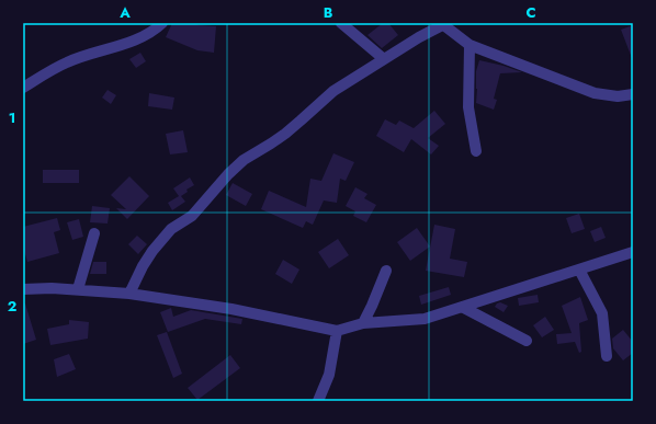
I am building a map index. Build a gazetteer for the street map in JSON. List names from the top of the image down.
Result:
{
  "grid": {
    "columns": ["A", "B", "C"],
    "rows": ["1", "2"]
  }
}
